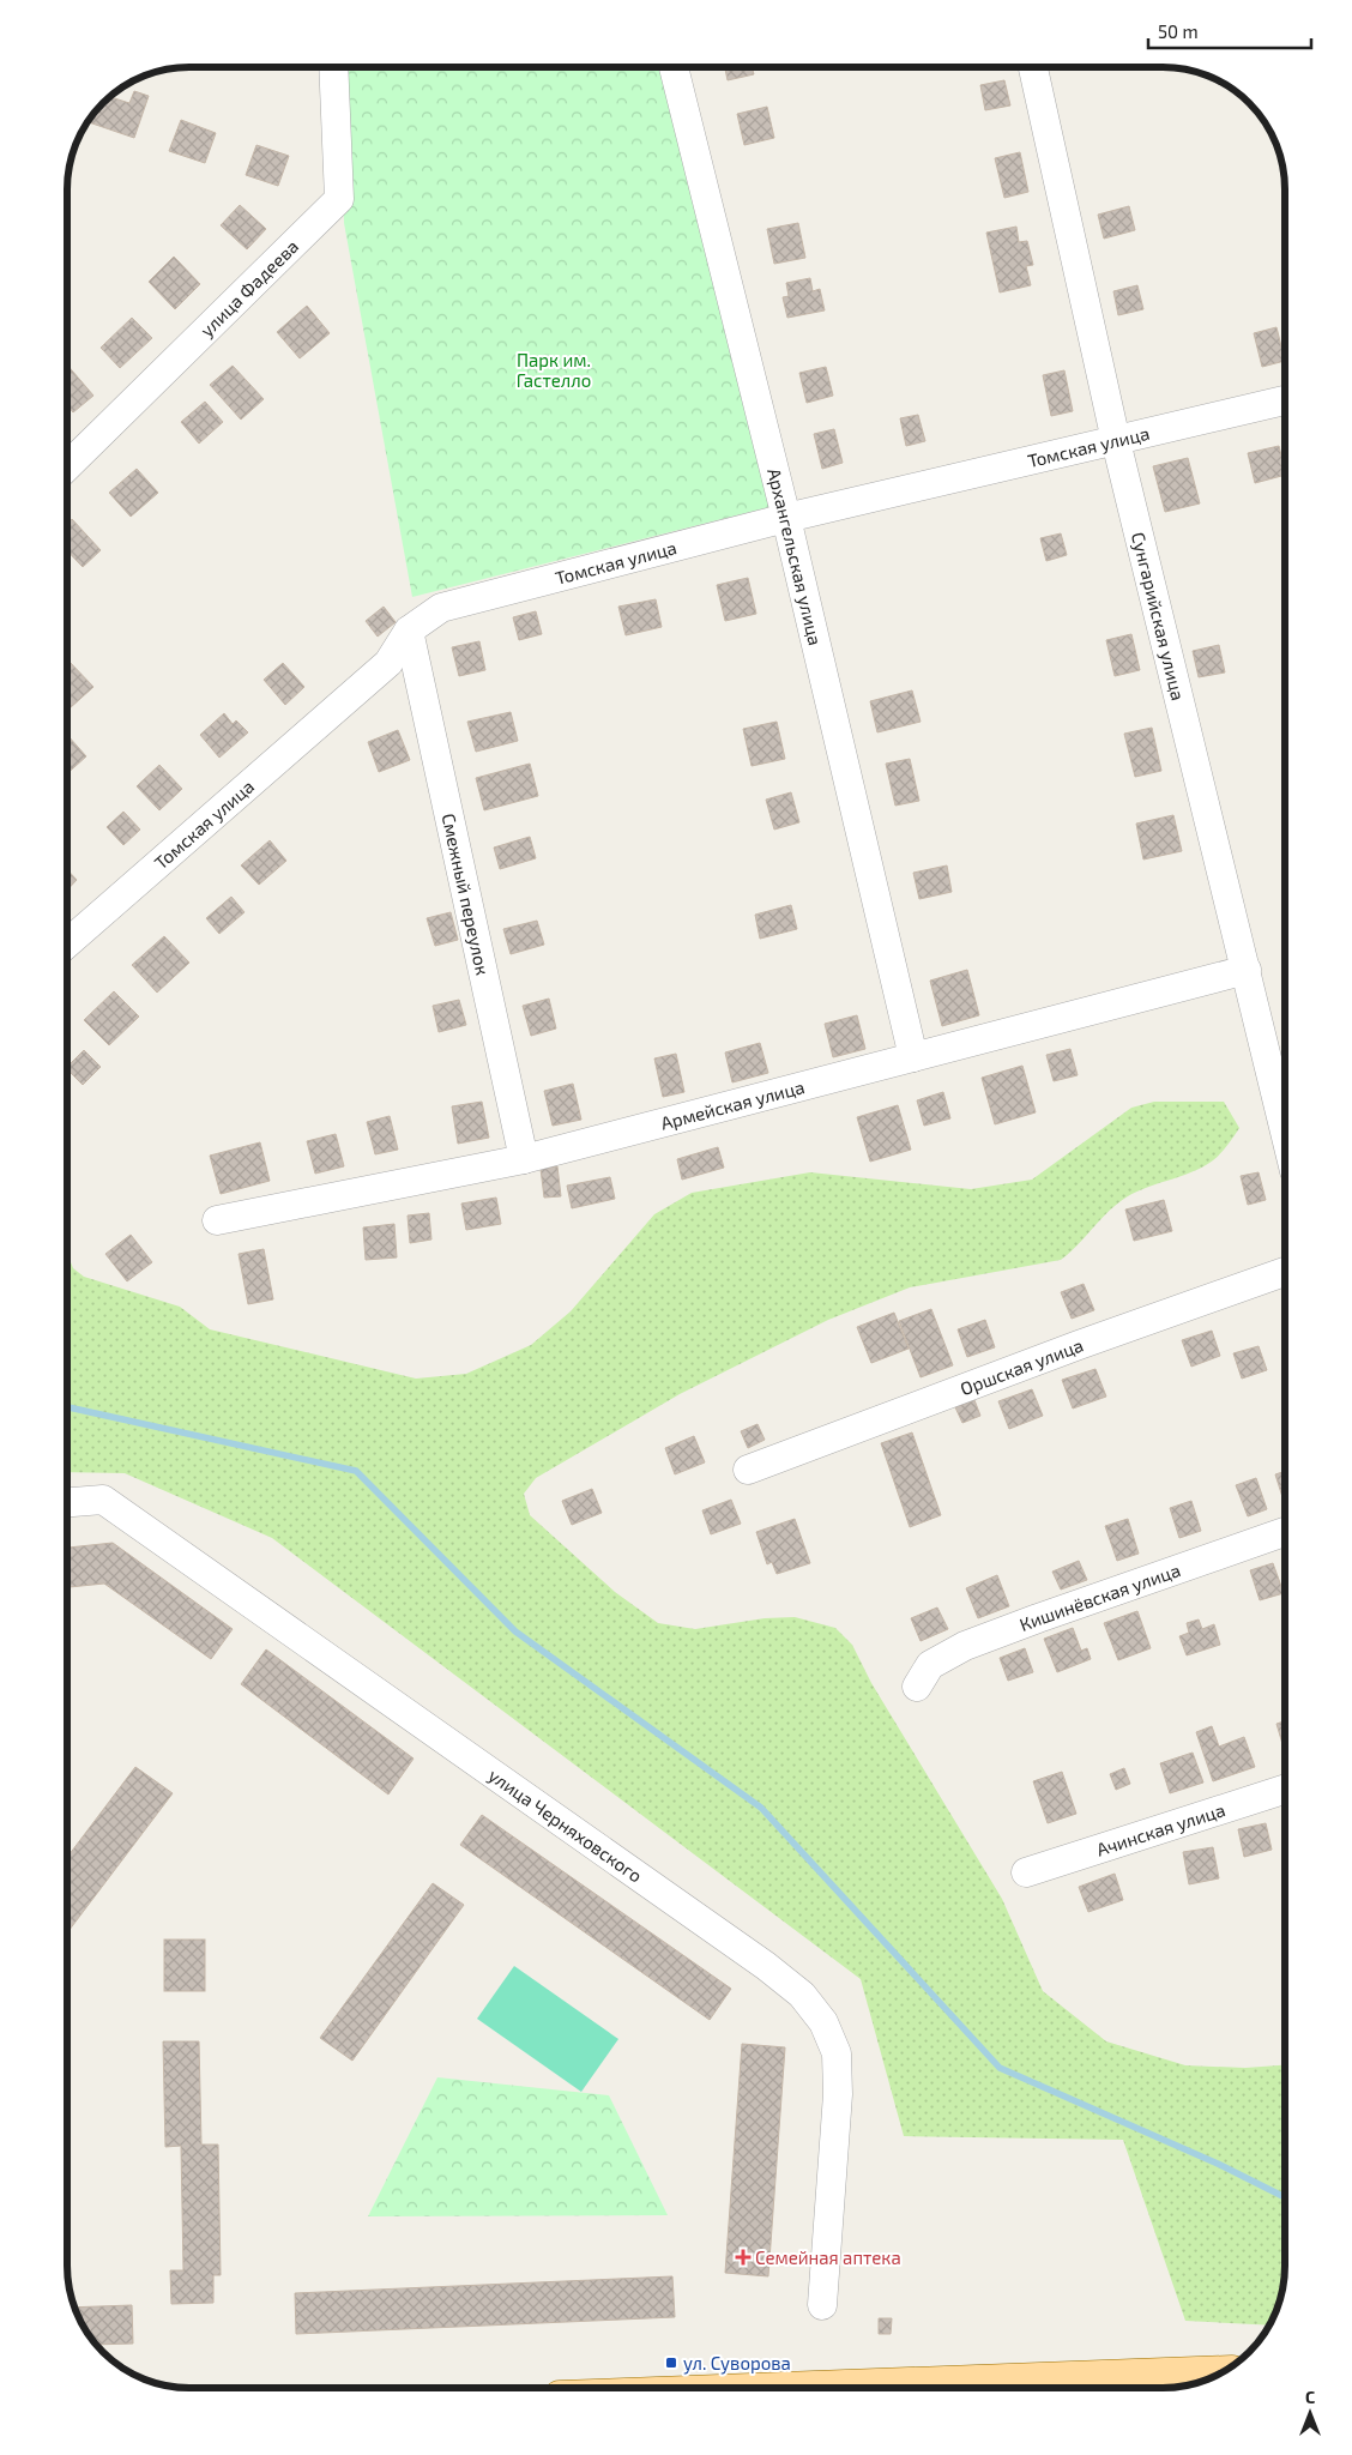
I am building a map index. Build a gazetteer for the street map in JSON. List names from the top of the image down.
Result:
{
  "streets": {
    "street": [
      "улица Фадеева",
      "Томская улица",
      "Архангельская улица",
      "Сунгарийская улица",
      "Смежный переулок",
      "Армейская улица",
      "Оршская улица",
      "Кишинёвская улица",
      "улица Черняховского",
      "Ачинская улица"
    ]
  },
  "crossings": [
    ["Томская улица", "Архангельская улица"],
    ["Томская улица", "Сунгарийская улица"],
    ["Томская улица", "Смежный переулок"],
    ["Архангельская улица", "Армейская улица"],
    ["Сунгарийская улица", "Армейская улица"],
    ["Смежный переулок", "Армейская улица"]
  ],
  "parks": ["Парк им. Гастелло"],
  "places": {
    "health": ["Семейная аптека"],
    "transit": ["ул. Суворова"]
  },
  "scale_bar": "50 m",
  "north": "top"
}
